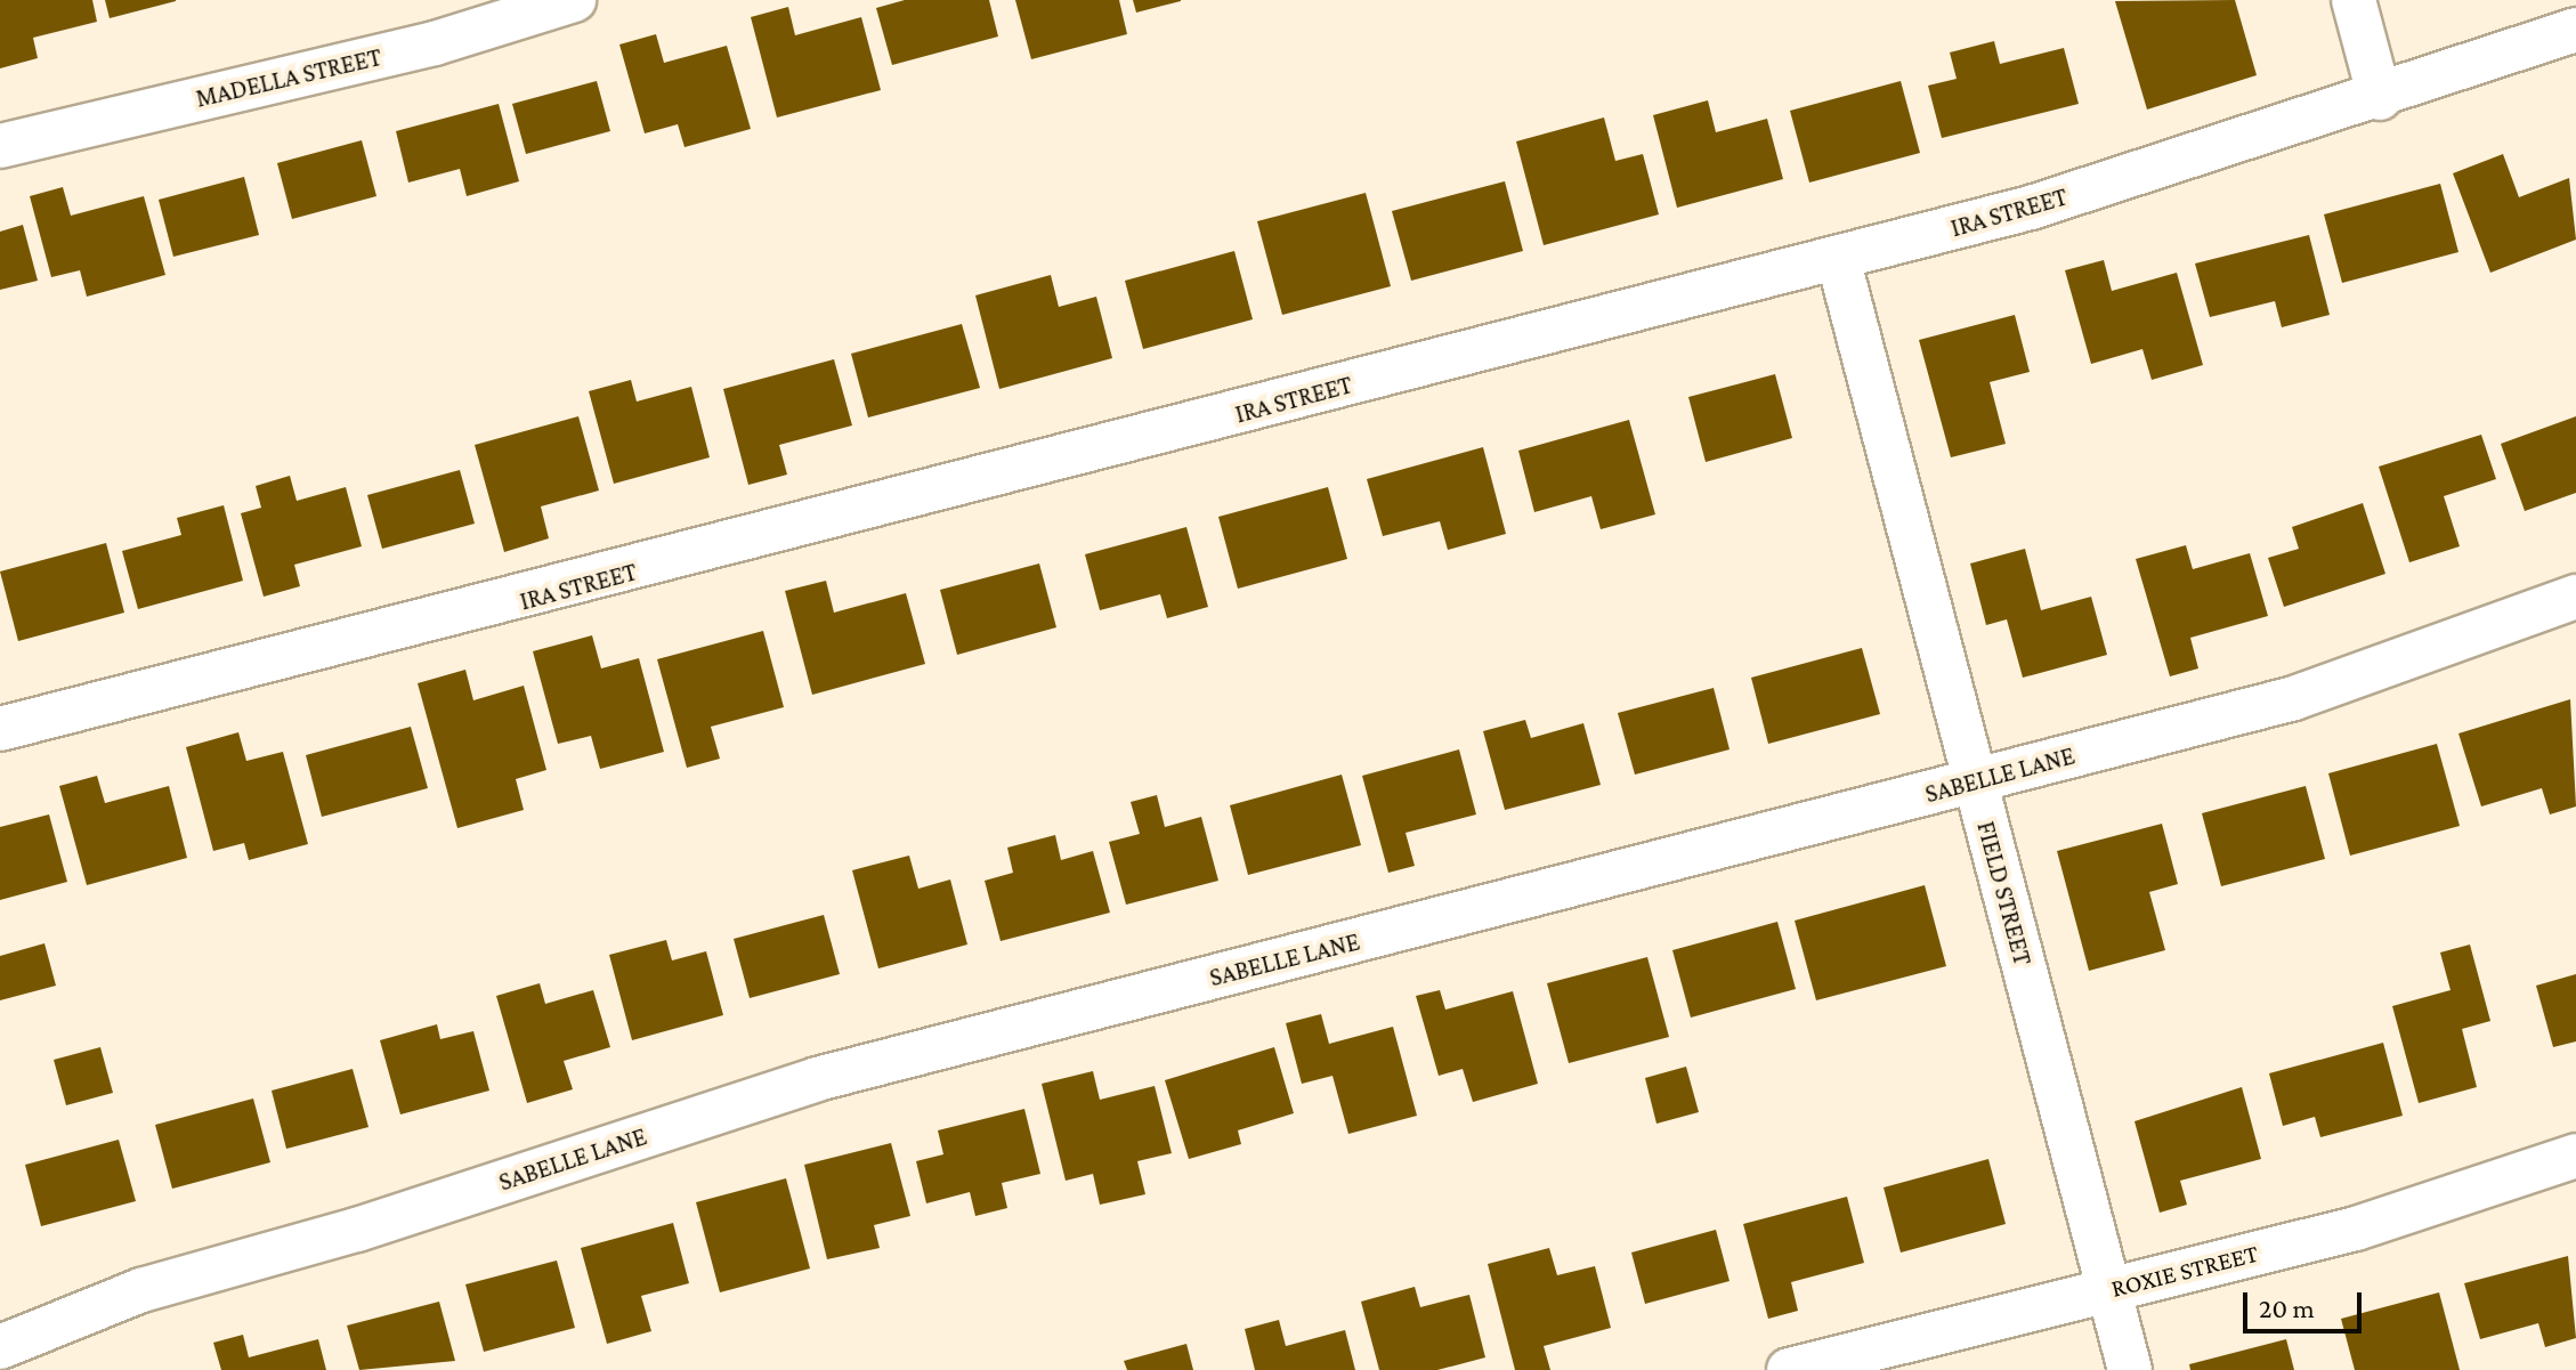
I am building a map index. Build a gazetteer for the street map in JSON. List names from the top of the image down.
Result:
{
  "streets": {
    "street": [
      "MADELLA STREET",
      "IRA STREET",
      "SABELLE LANE",
      "FIELD STREET",
      "ROXIE STREET"
    ]
  },
  "crossings": [
    ["IRA STREET", "FIELD STREET"],
    ["SABELLE LANE", "FIELD STREET"],
    ["FIELD STREET", "ROXIE STREET"]
  ],
  "scale_bar": "20 m"
}
